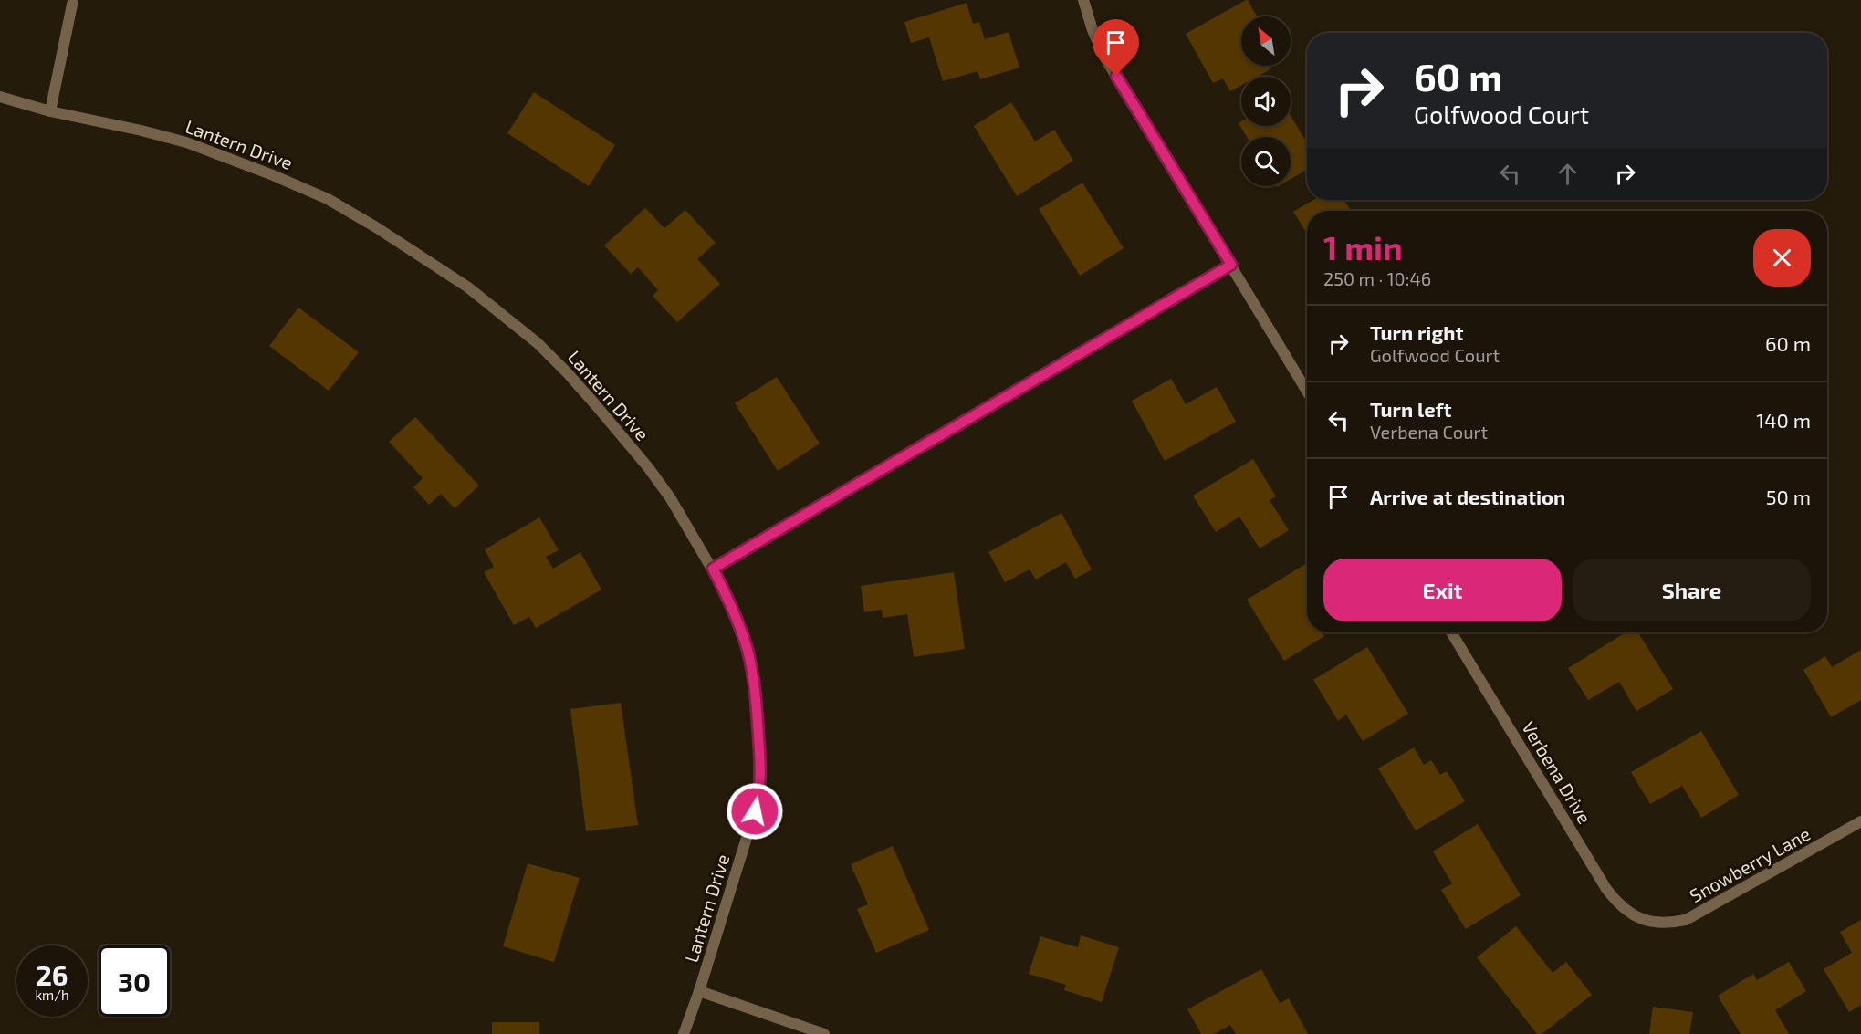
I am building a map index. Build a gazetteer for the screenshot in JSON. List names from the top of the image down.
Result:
{
  "streets": {
    "street": ["Lantern Drive", "Verbena Drive", "Snowberry Lane"]
  },
  "crossings": [
    ["Verbena Drive", "Snowberry Lane"]
  ],
  "north": "top left",
  "page": {
    "turn": ["60 m", "Golfwood Court"],
    "heading": ["1 min", "250 m · 10:46"],
    "list": [
      {
        "name": "Turn right",
        "note": "Golfwood Court",
        "value": "60 m"
      },
      {
        "name": "Turn left",
        "note": "Verbena Court",
        "value": "140 m"
      },
      {
        "name": "Arrive at destination",
        "value": "50 m"
      }
    ],
    "buttons": ["Exit", "Share"],
    "speed": "26 km/h",
    "limit": "30"
  }
}
